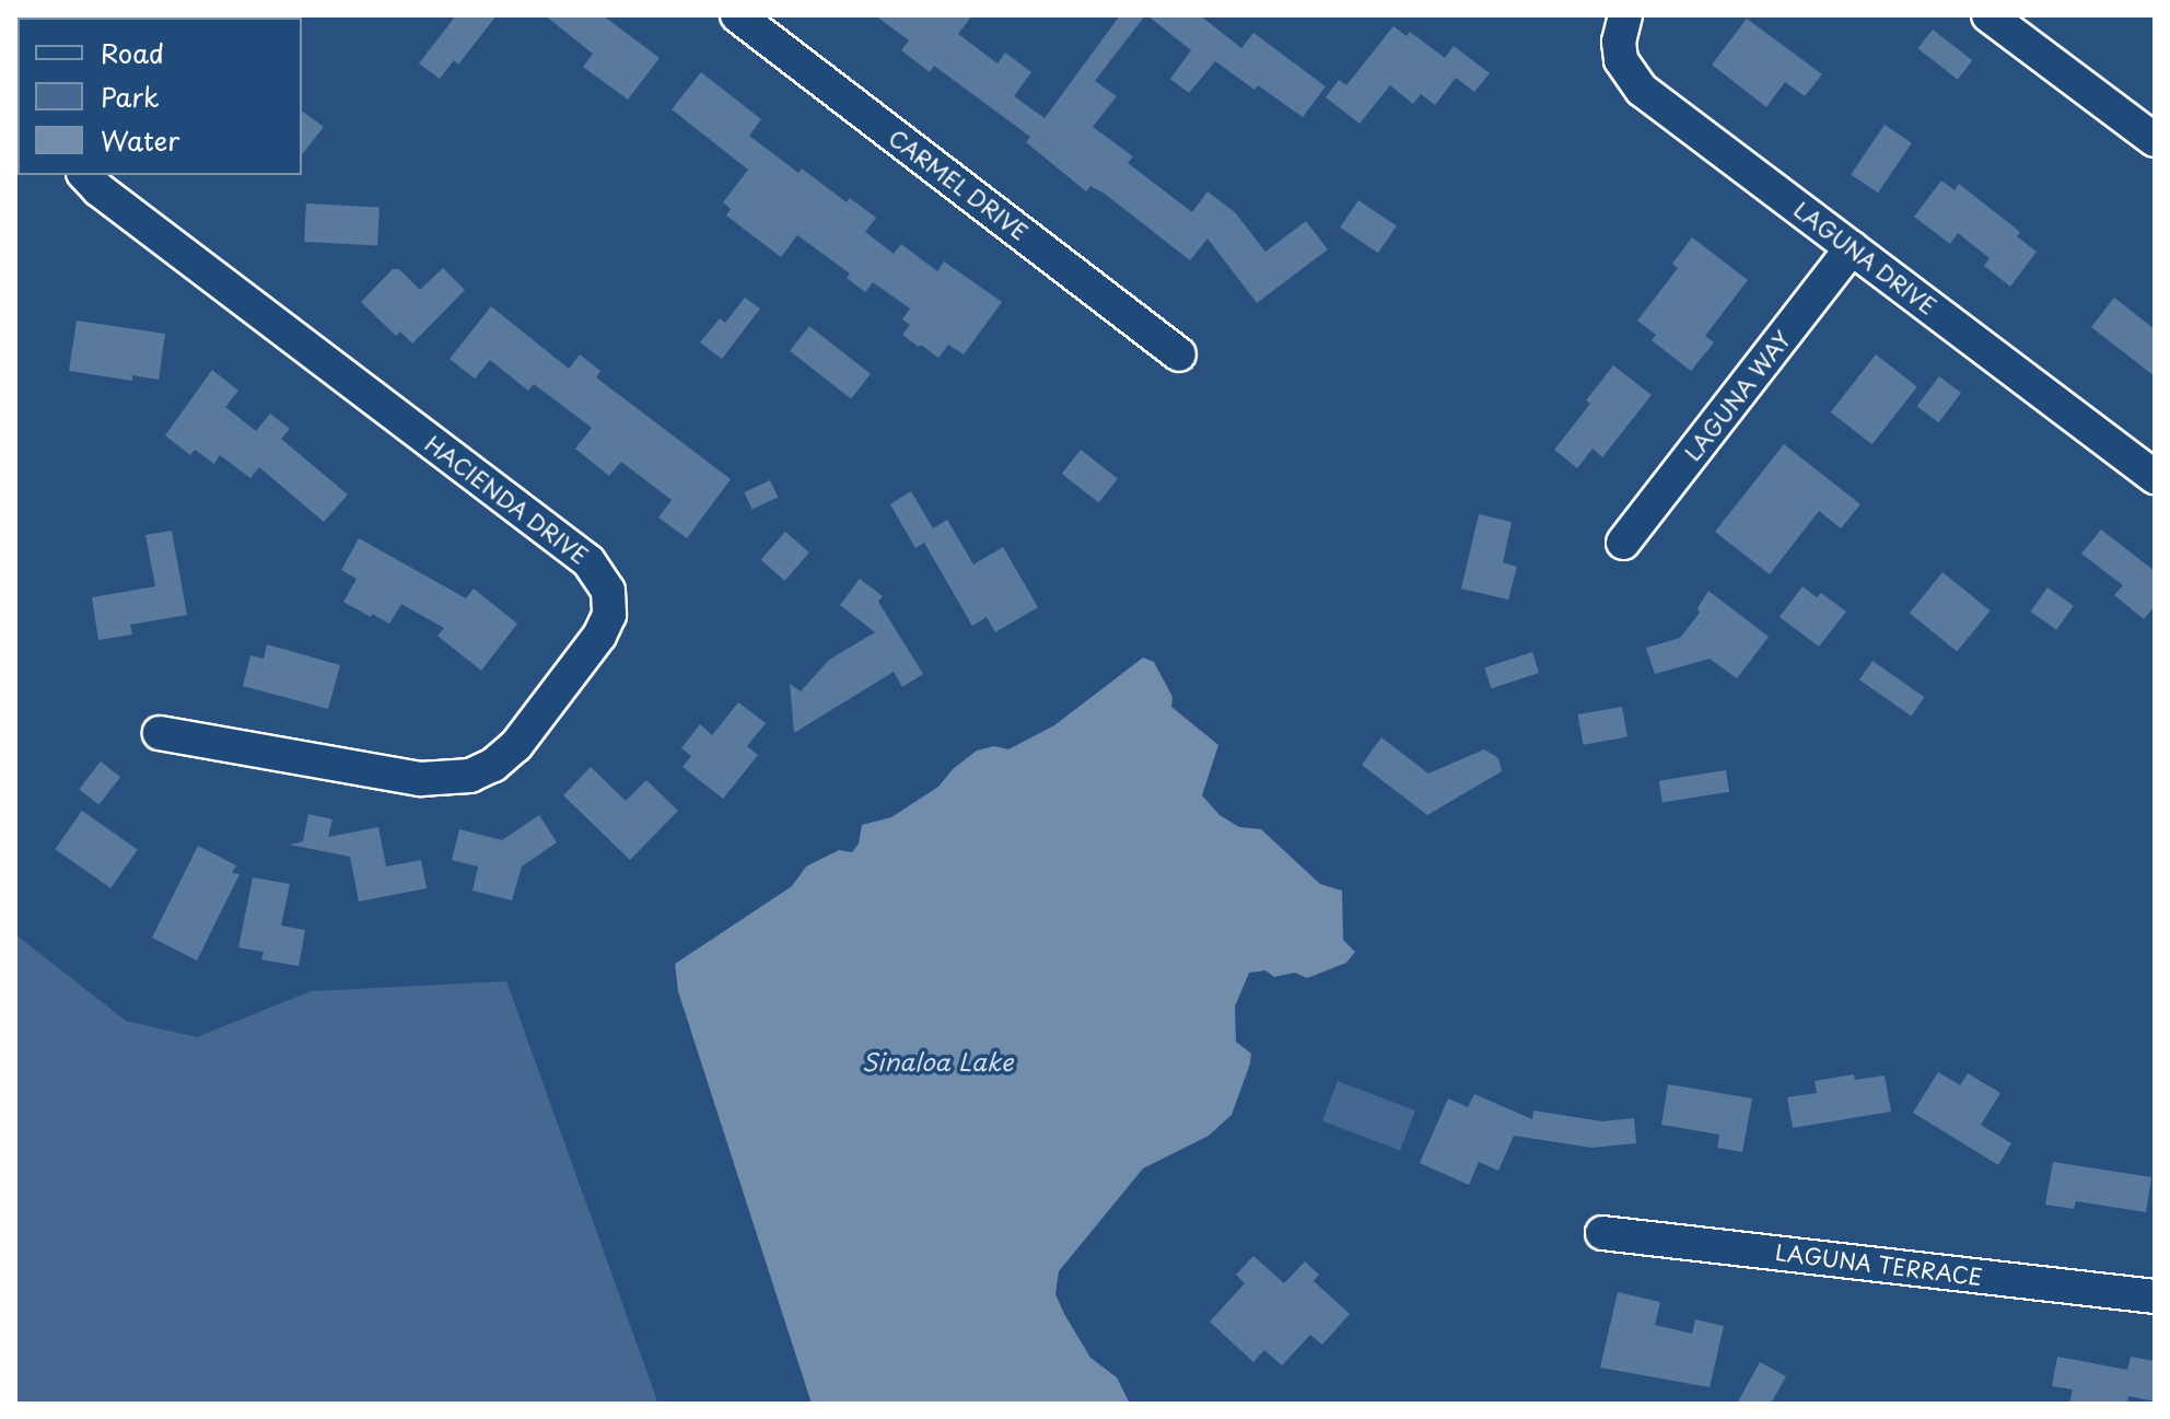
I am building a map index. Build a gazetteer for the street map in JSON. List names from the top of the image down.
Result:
{
  "streets": {
    "street": [
      "CARMEL DRIVE",
      "LAGUNA DRIVE",
      "LAGUNA WAY",
      "HACIENDA DRIVE",
      "LAGUNA TERRACE"
    ]
  },
  "crossings": [
    ["LAGUNA DRIVE", "LAGUNA WAY"]
  ],
  "water": ["Sinaloa Lake"],
  "legend": ["Road", "Park", "Water"]
}
